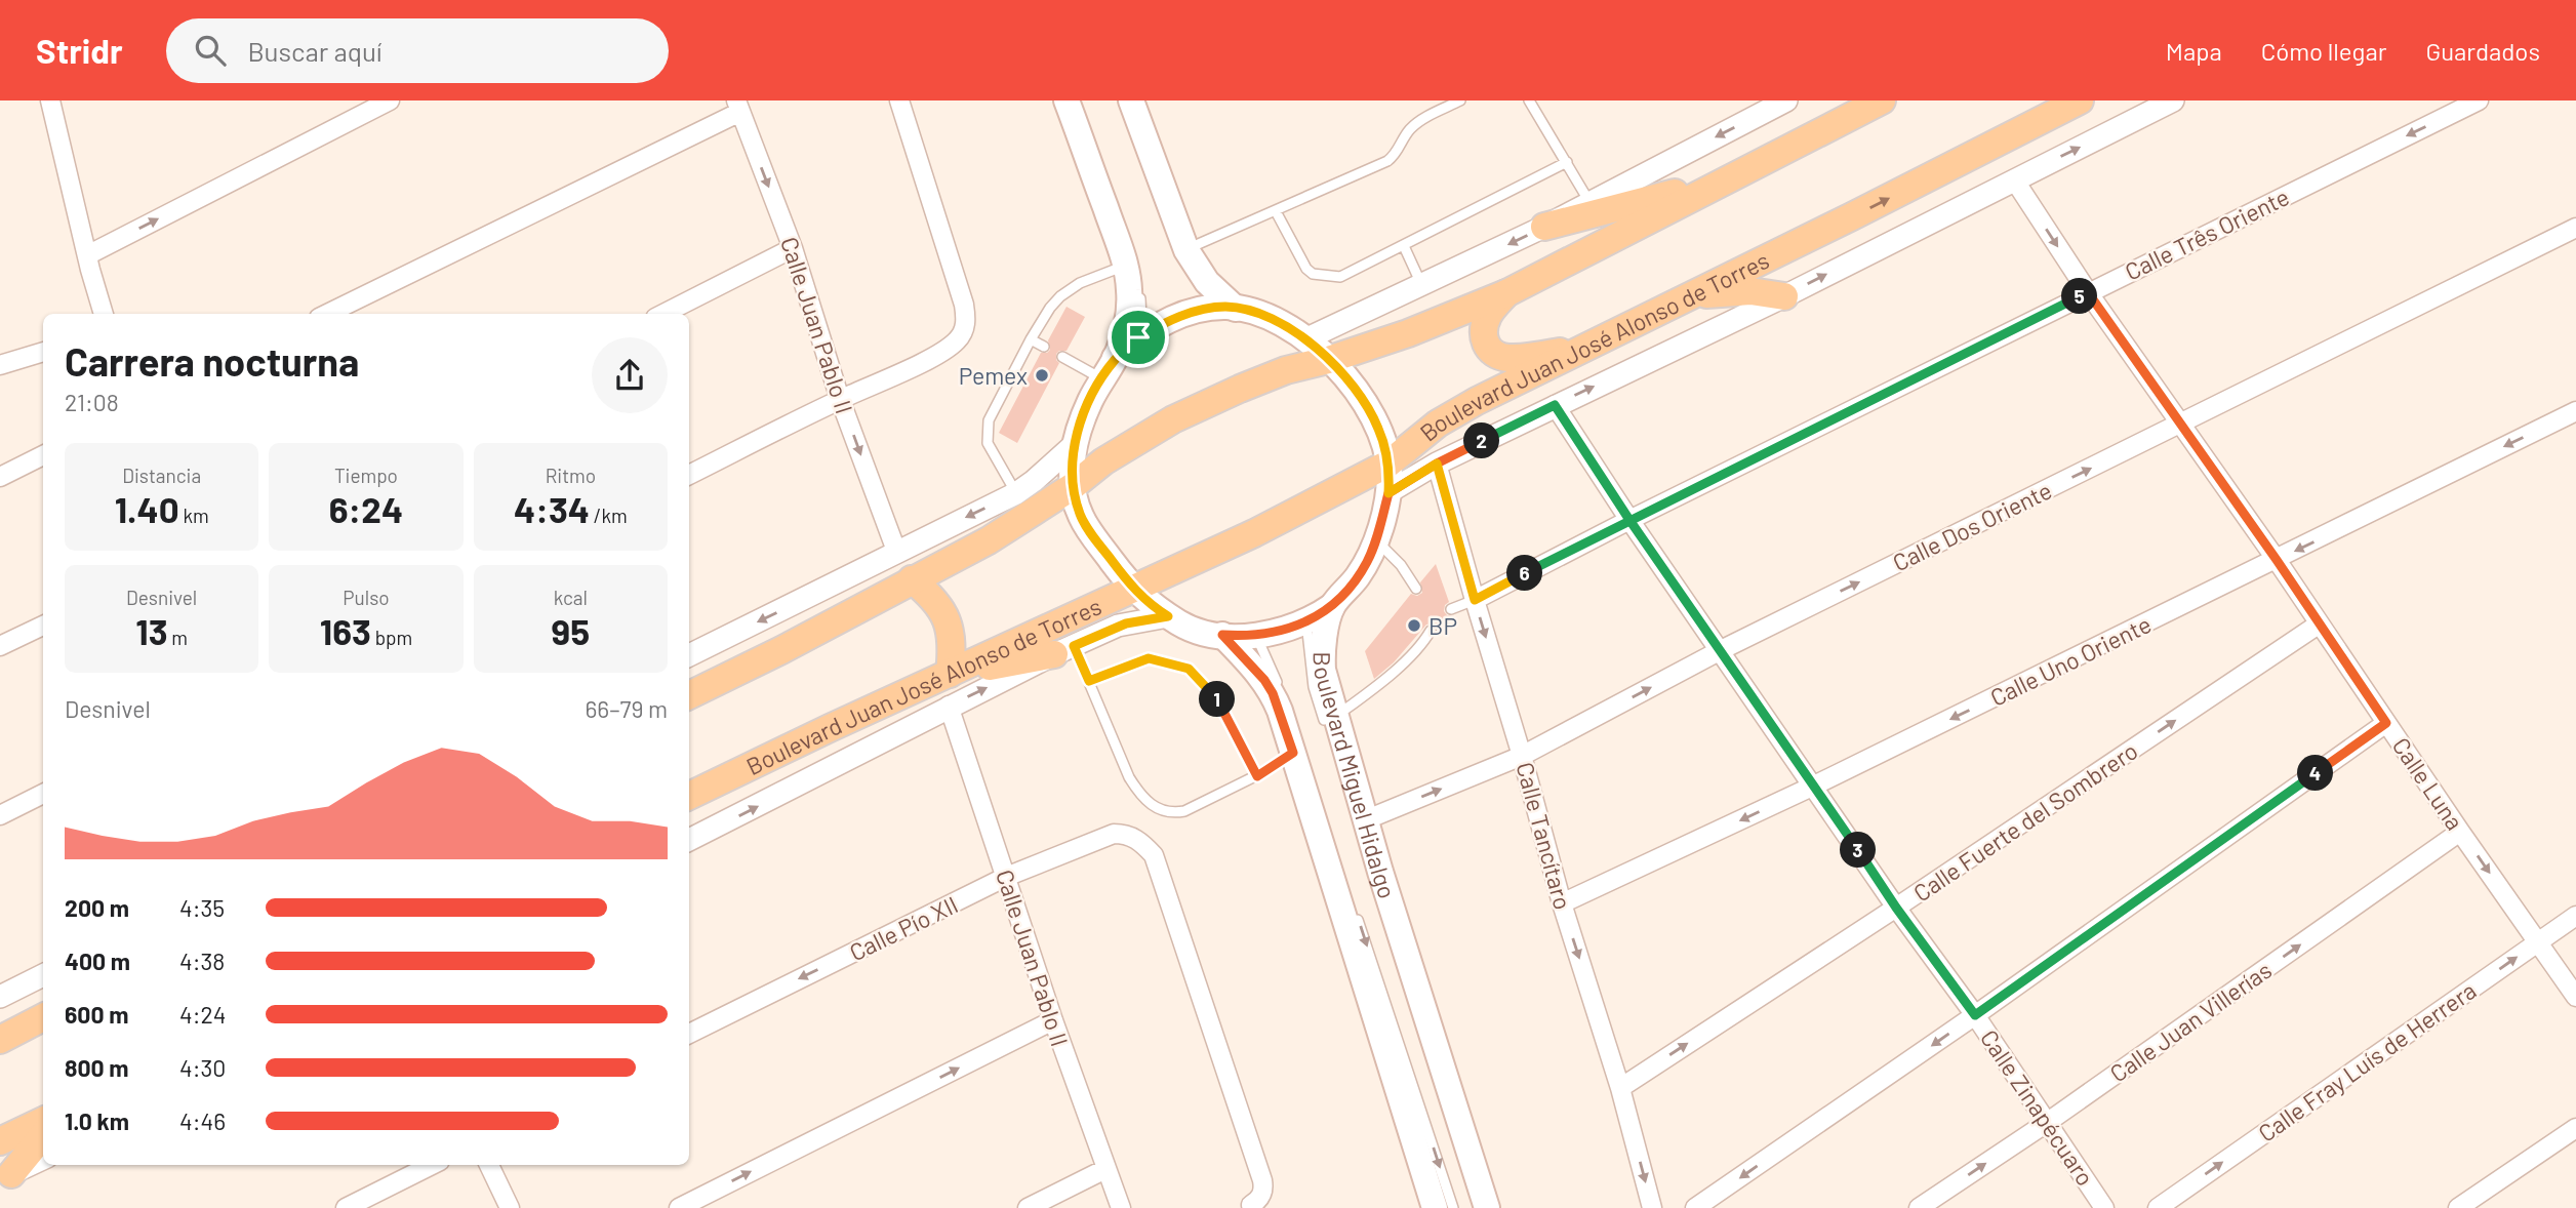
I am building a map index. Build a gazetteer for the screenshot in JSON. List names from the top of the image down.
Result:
{
  "streets": {
    "main road": ["Boulevard Juan José Alonso de Torres", "Boulevard Miguel Hidalgo"],
    "street": [
      "Calle Três Oriente",
      "Calle Juan Pablo II",
      "Calle Dos Oriente",
      "Calle Uno Oriente",
      "Calle Luna",
      "Calle Fuerte del Sombrero",
      "Calle Tancítaro",
      "Calle Pío XII",
      "Calle Juan Villerías",
      "Calle Fray Luís de Herrera",
      "Calle Zinapécuaro"
    ]
  },
  "crossings": [
    ["Calle Três Oriente", "Calle Luna"],
    ["Calle Três Oriente", "Calle Tancítaro"],
    ["Calle Três Oriente", "Calle Zinapécuaro"],
    ["Calle Juan Pablo II", "Boulevard Juan José Alonso de Torres"],
    ["Calle Juan Pablo II", "Calle Pío XII"],
    ["Boulevard Juan José Alonso de Torres", "Boulevard Miguel Hidalgo"],
    ["Boulevard Juan José Alonso de Torres", "Calle Luna"],
    ["Boulevard Juan José Alonso de Torres", "Calle Tancítaro"],
    ["Boulevard Juan José Alonso de Torres", "Calle Zinapécuaro"],
    ["Calle Dos Oriente", "Boulevard Miguel Hidalgo"],
    ["Calle Dos Oriente", "Calle Luna"],
    ["Calle Dos Oriente", "Calle Tancítaro"],
    ["Calle Dos Oriente", "Calle Zinapécuaro"],
    ["Calle Uno Oriente", "Calle Luna"],
    ["Calle Uno Oriente", "Calle Tancítaro"],
    ["Calle Uno Oriente", "Calle Zinapécuaro"],
    ["Calle Luna", "Calle Fuerte del Sombrero"],
    ["Calle Luna", "Calle Juan Villerías"],
    ["Calle Luna", "Calle Fray Luís de Herrera"],
    ["Calle Fuerte del Sombrero", "Calle Tancítaro"],
    ["Calle Fuerte del Sombrero", "Calle Zinapécuaro"],
    ["Calle Juan Villerías", "Calle Zinapécuaro"]
  ],
  "one_way": [
    "Calle Três Oriente",
    "Calle Dos Oriente",
    "Calle Uno Oriente",
    "Calle Tancítaro",
    "Calle Fray Luís de Herrera"
  ],
  "places": ["Pemex", "BP"],
  "page": {
    "header": "Stridr",
    "search": "Buscar aquí",
    "nav": ["Mapa", "Cómo llegar", "Guardados"],
    "pins": [
      "5",
      "2",
      "6",
      "1",
      "4",
      "3"
    ],
    "heading": ["Carrera nocturna", "21:08"],
    "stats": [
      ["Distancia", "1.40 km"],
      ["Tiempo", "6:24"],
      ["Ritmo", "4:34 /km"],
      ["Desnivel", "13 m"],
      ["Pulso", "163 bpm"],
      ["kcal", "95"]
    ],
    "chart": ["Desnivel", "66–79 m"],
    "list": [
      {
        "name": "200 m",
        "note": "4:35"
      },
      {
        "name": "400 m",
        "note": "4:38"
      },
      {
        "name": "600 m",
        "note": "4:24"
      },
      {
        "name": "800 m",
        "note": "4:30"
      },
      {
        "name": "1.0 km",
        "note": "4:46"
      }
    ]
  }
}
